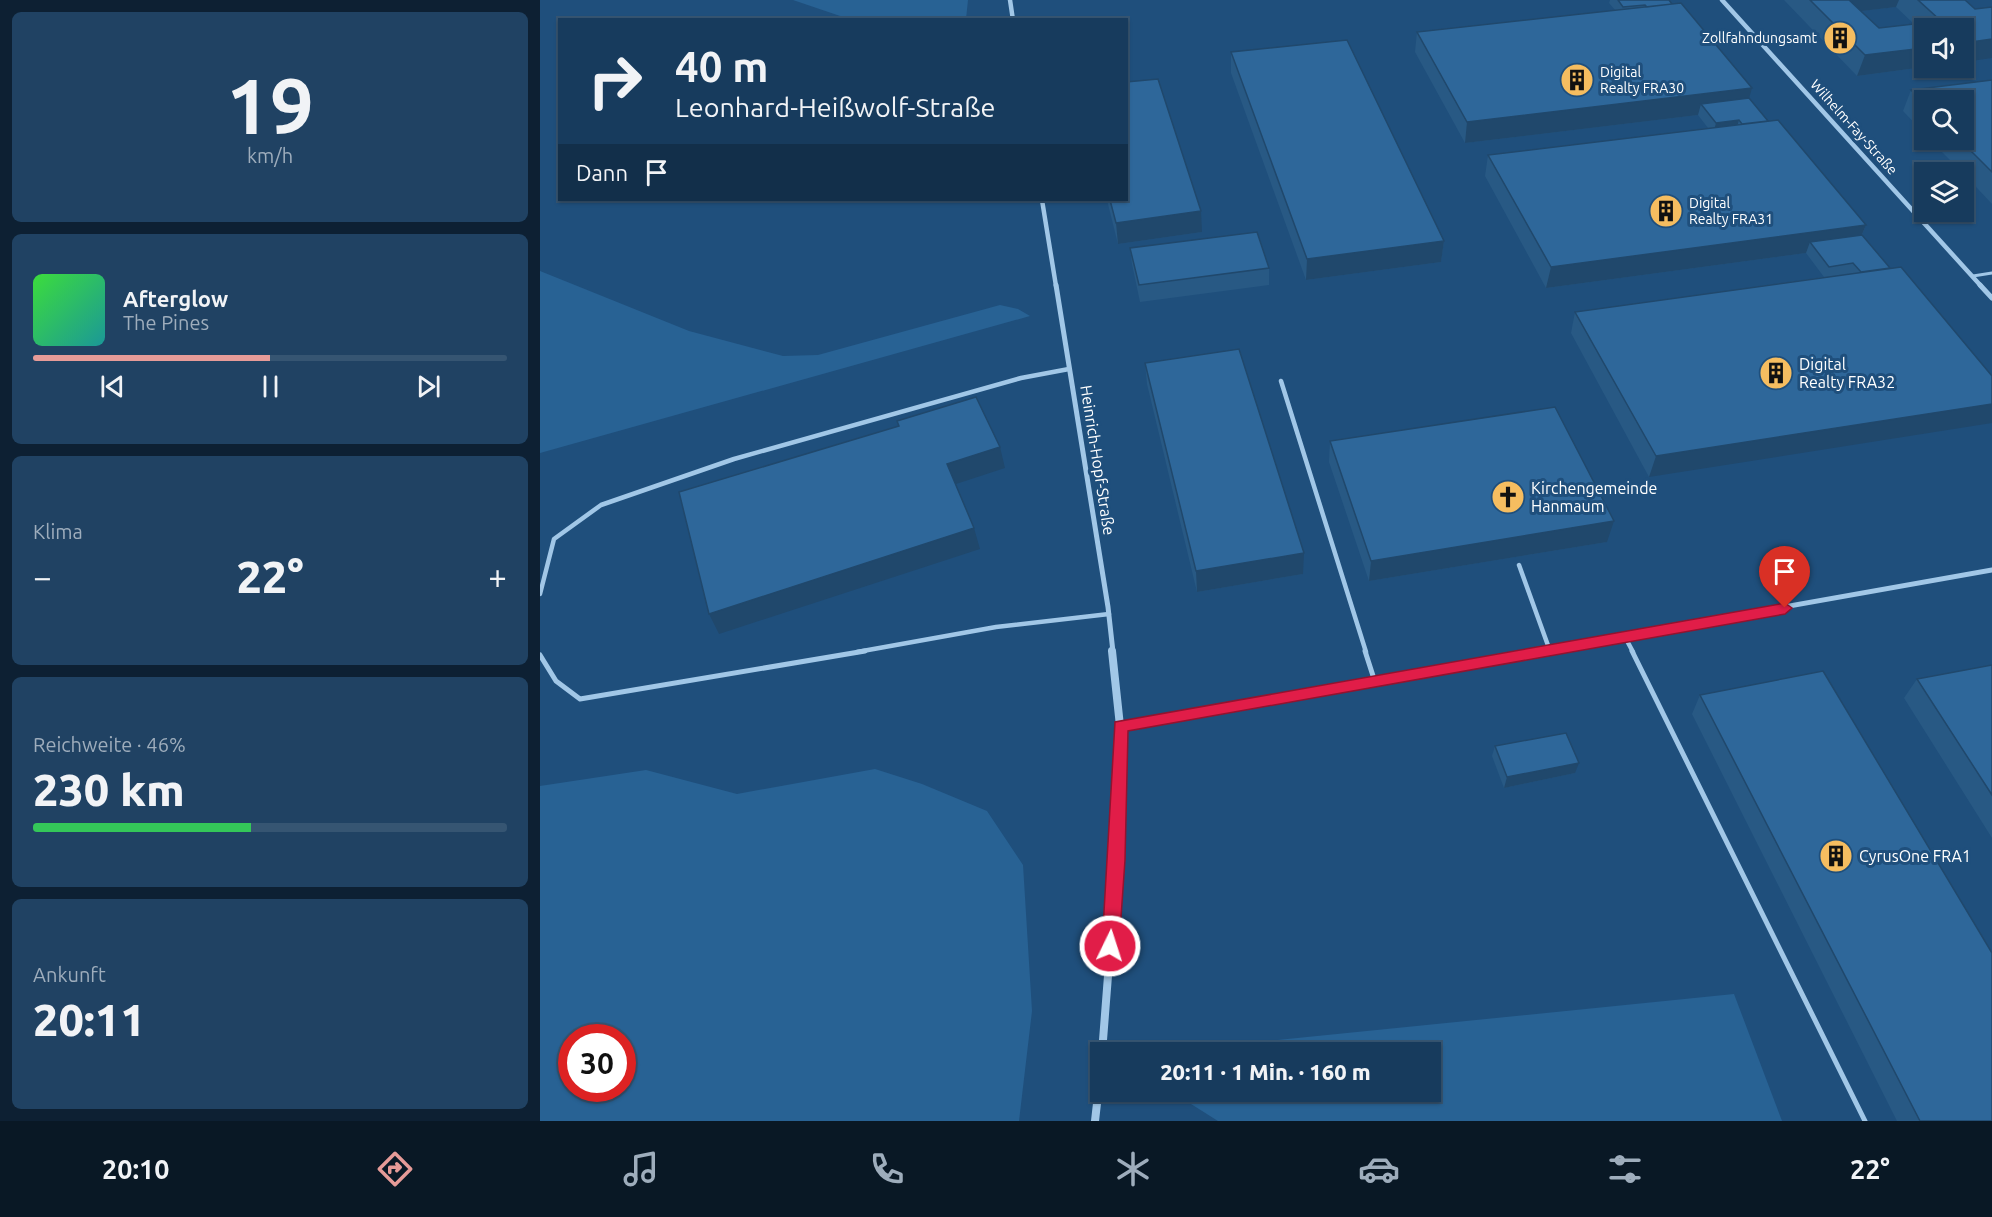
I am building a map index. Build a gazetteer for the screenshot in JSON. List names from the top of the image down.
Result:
{
  "streets": {
    "street": ["Wilhelm-Fay-Straße", "Heinrich-Hopf-Straße"]
  },
  "places": {
    "building": [
      "Zollfahndungsamt",
      "Digital Realty FRA30",
      "Digital Realty FRA31",
      "Digital Realty FRA32",
      "CyrusOne FRA1"
    ],
    "church": ["Kirchengemeinde Hanmaum"]
  },
  "page": {
    "tile": [
      ["19", "km/h"],
      "Klima",
      ["Reichweite · 46%", "230 km"],
      ["Ankunft", "20:11"]
    ],
    "turn": ["40 m", "Leonhard-Heißwolf-Straße"],
    "then": "Dann",
    "song": ["Afterglow", "The Pines"],
    "heat": ["−", "22°", "+"],
    "limit": "30",
    "trip": "20:11 · 1 Min. · 160 m",
    "tabs": ["20:10", "22°"]
  }
}
